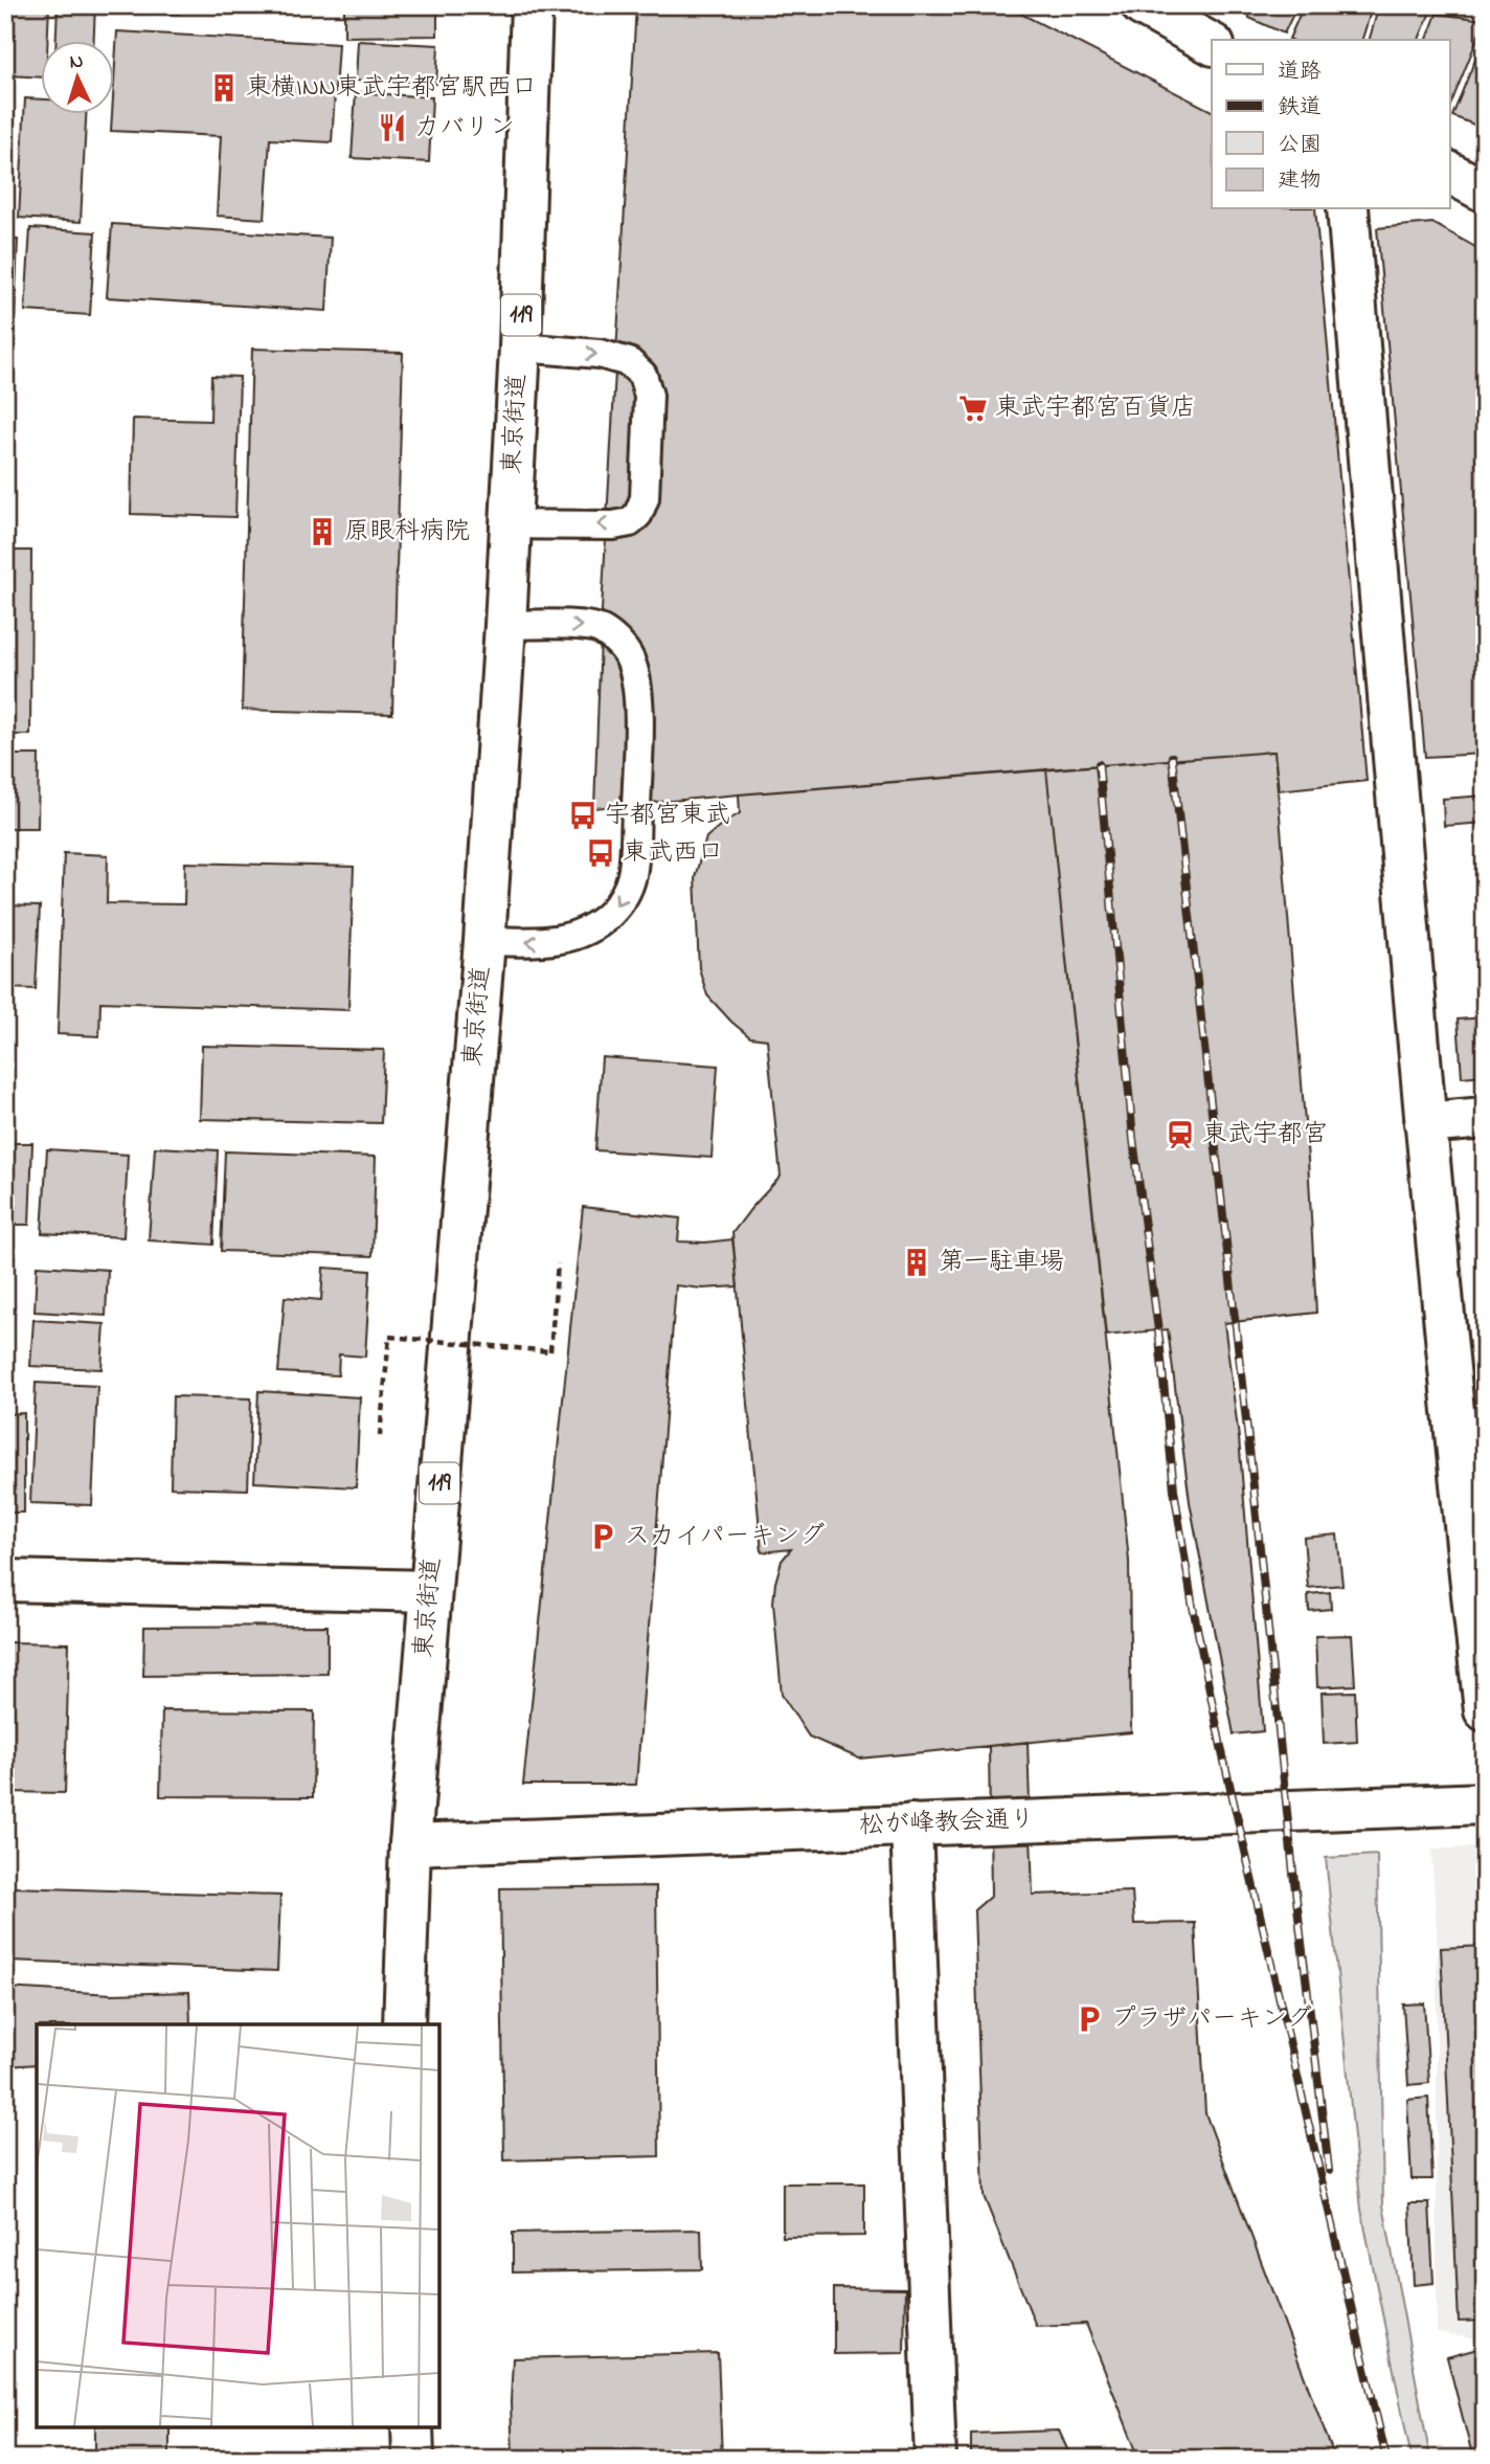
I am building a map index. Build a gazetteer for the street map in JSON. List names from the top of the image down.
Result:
{
  "streets": {
    "main road": ["119", "東京街道", "松が峰教会通り"]
  },
  "crossings": [
    ["東京街道", "松が峰教会通り"]
  ],
  "places": {
    "building": ["東横INN東武宇都宮駅西口", "原眼科病院", "第一駐車場"],
    "restaurant": ["カバリン"],
    "supermarket": ["東武宇都宮百貨店"],
    "bus stop": ["宇都宮東武", "東武西口"],
    "station": ["東武宇都宮"],
    "parking": ["スカイパーキング", "プラザパーキング"]
  },
  "legend": [
    "道路",
    "鉄道",
    "公園",
    "建物"
  ],
  "north": "top"
}
